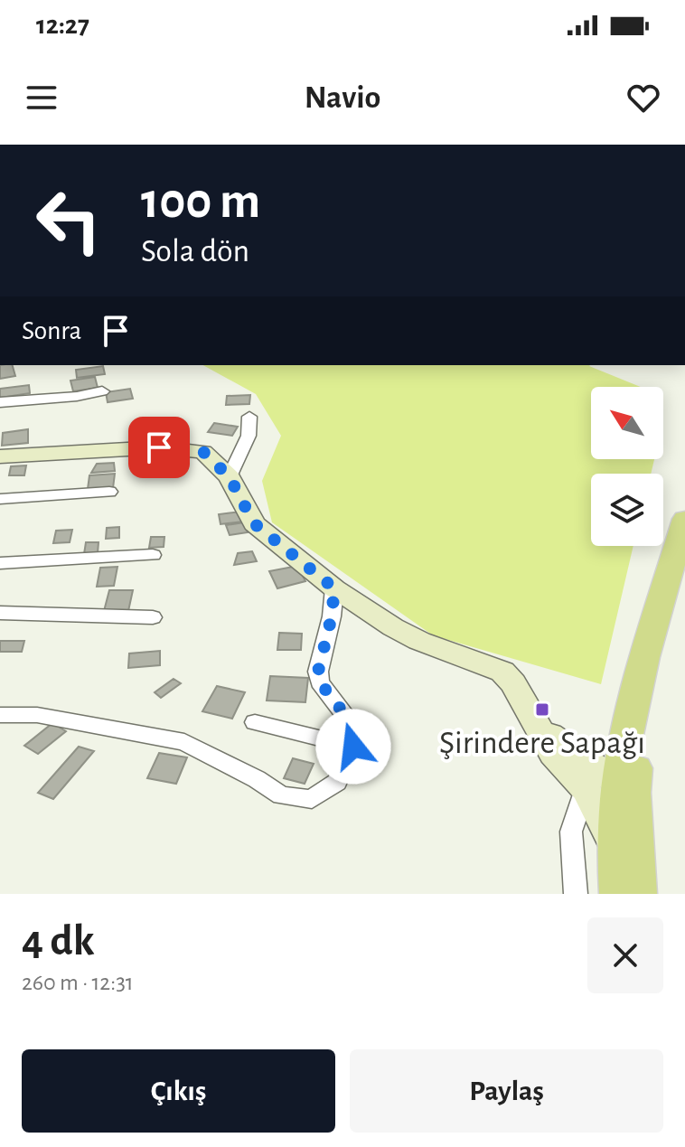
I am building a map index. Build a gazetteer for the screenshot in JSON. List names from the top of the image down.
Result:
{
  "places": {
    "transit": ["Şirindere Sapağı"]
  },
  "north": "top left",
  "page": {
    "status": "12:27",
    "header": "Navio",
    "turn": ["100 m", "Sola dön"],
    "then": "Sonra",
    "heading": ["4 dk", "260 m · 12:31"],
    "buttons": ["Çıkış", "Paylaş"]
  }
}
